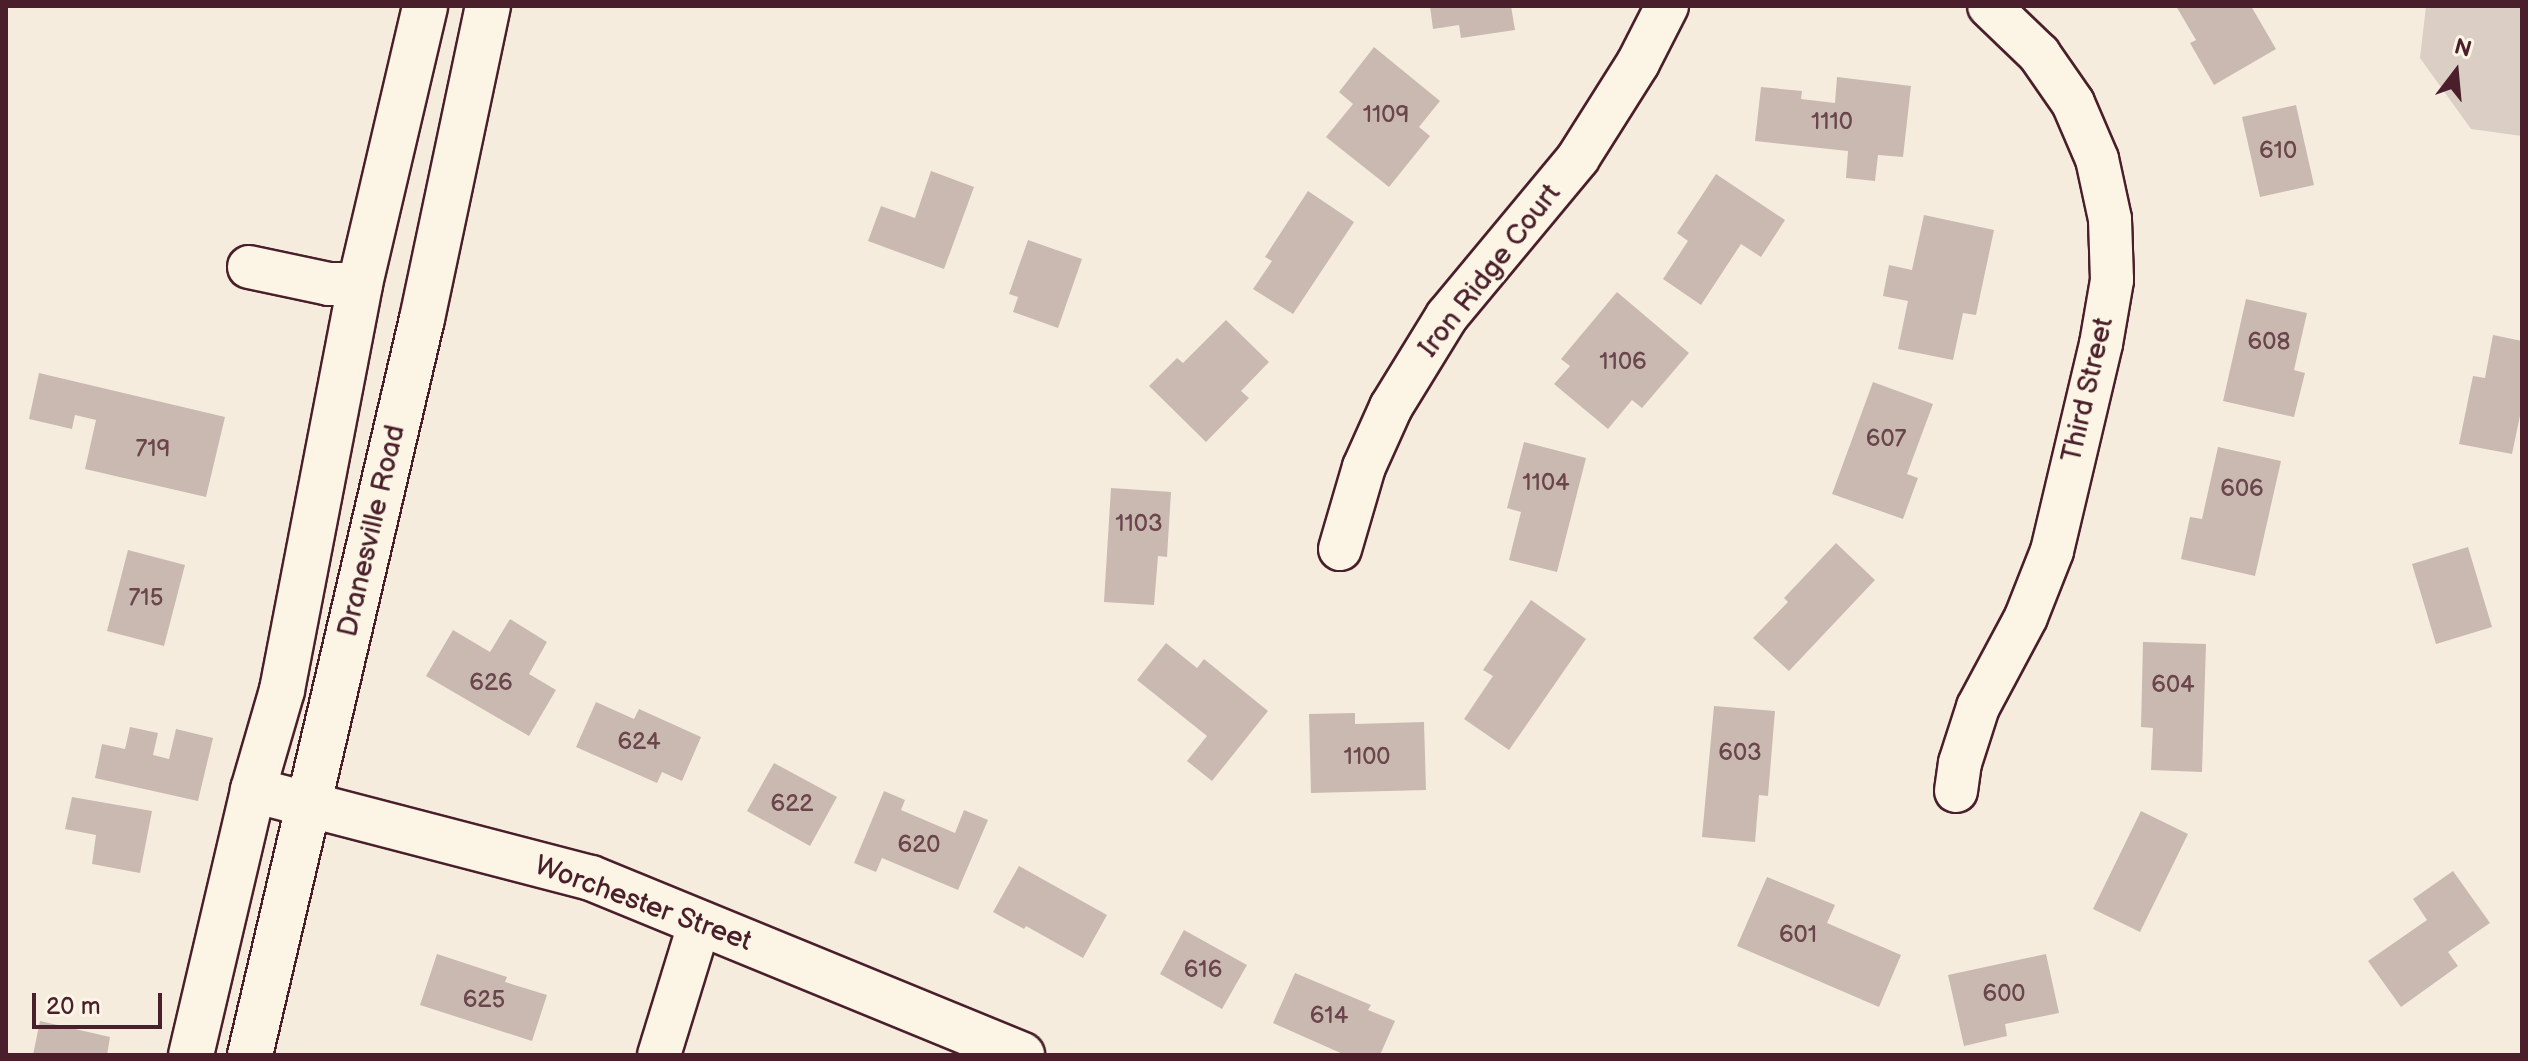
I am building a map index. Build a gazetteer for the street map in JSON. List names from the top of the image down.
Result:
{
  "streets": {
    "main road": ["Dranesville Road", "Worchester Street"],
    "street": ["Iron Ridge Court", "Third Street"]
  },
  "crossings": [
    ["Dranesville Road", "Worchester Street"]
  ],
  "house_numbers": [
    "1109",
    "1110",
    "610",
    "608",
    "1106",
    "607",
    "719",
    "1104",
    "606",
    "1103",
    "715",
    "626",
    "604",
    "624",
    "603",
    "1100",
    "622",
    "620",
    "601",
    "616",
    "600",
    "625",
    "614"
  ],
  "scale_bar": "20 m",
  "north": "top"
}
